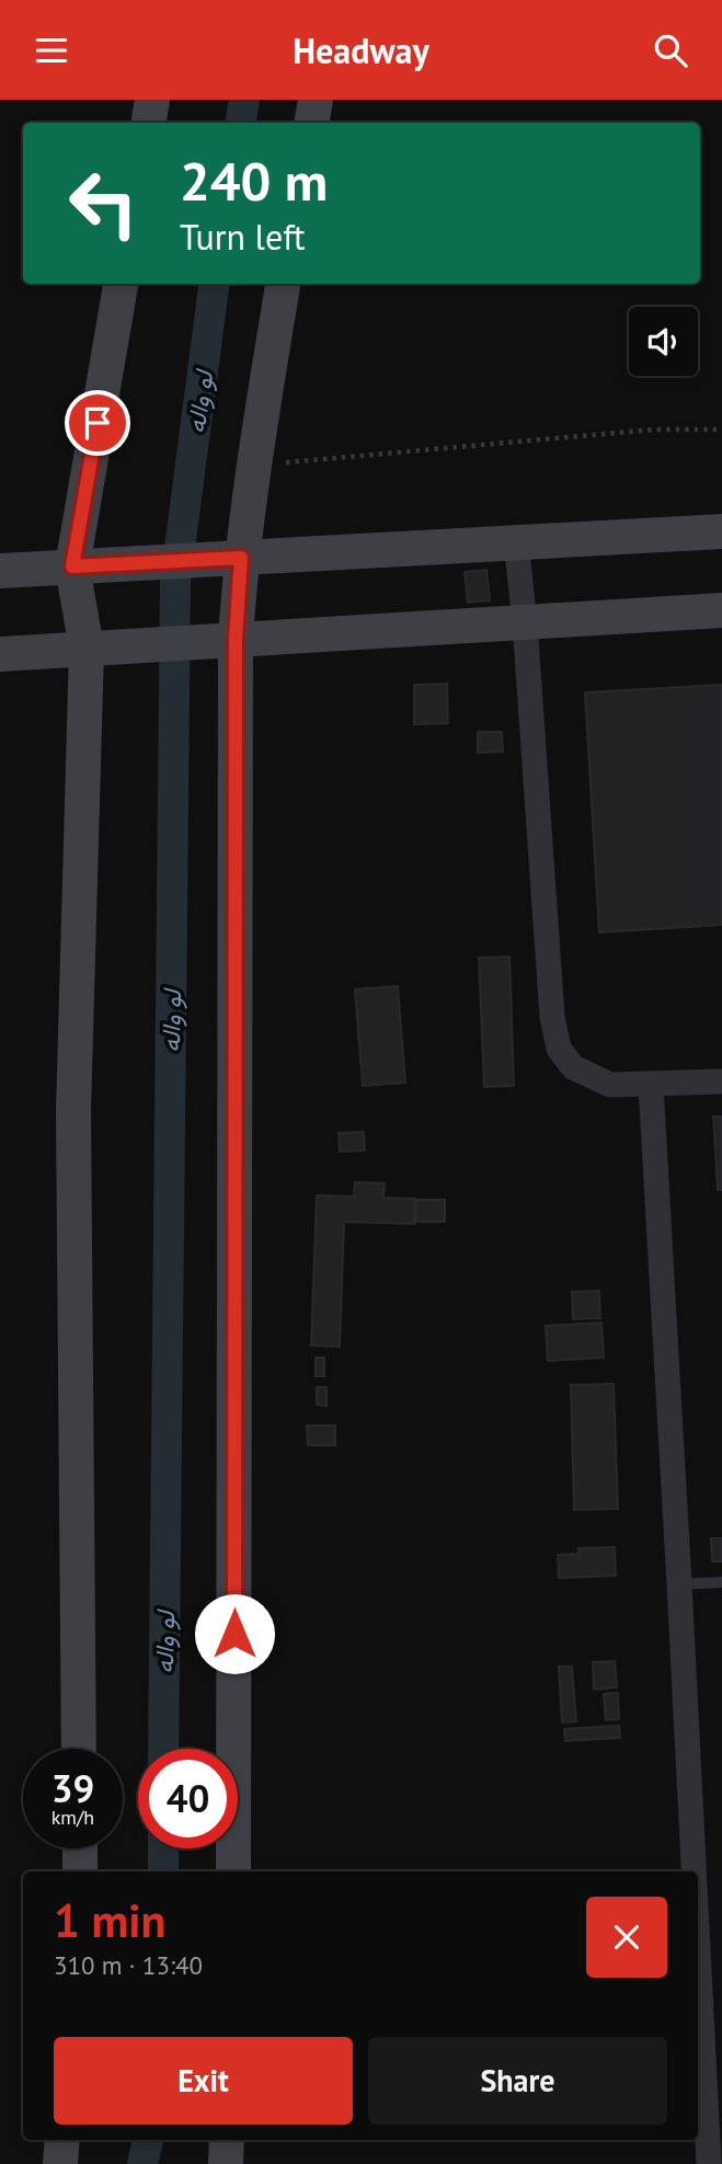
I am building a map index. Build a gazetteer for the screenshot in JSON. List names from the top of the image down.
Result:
{
  "water": ["لو واله"],
  "page": {
    "header": "Headway",
    "turn": ["240 m", "Turn left"],
    "speed": "39 km/h",
    "limit": "40",
    "heading": ["1 min", "310 m · 13:40"],
    "buttons": ["Exit", "Share"]
  }
}
